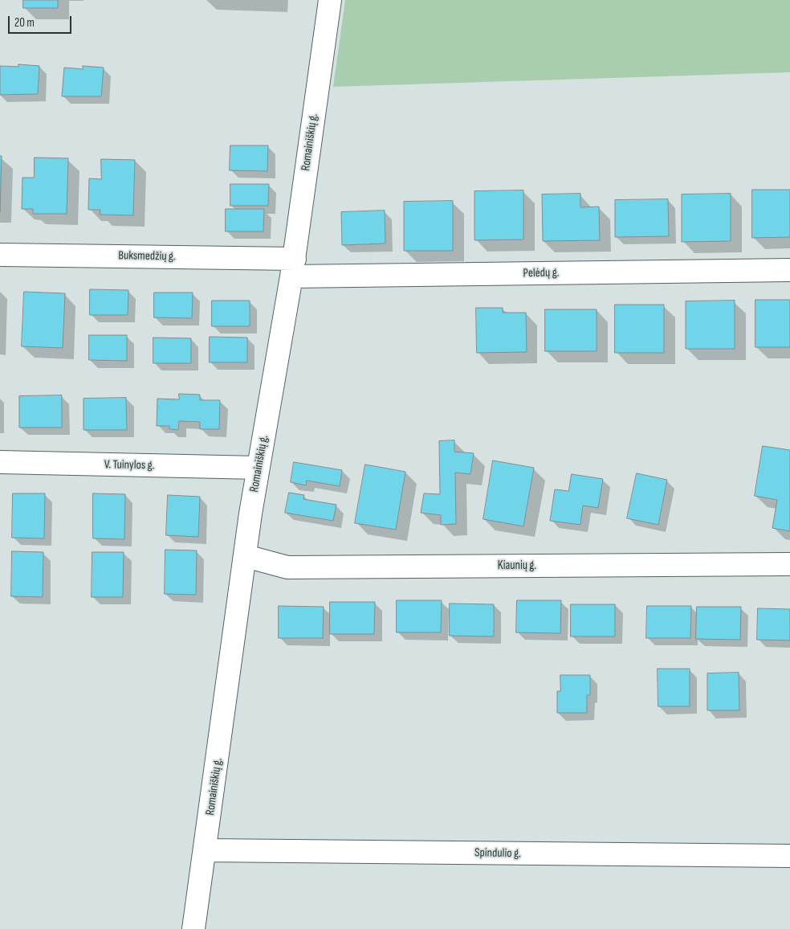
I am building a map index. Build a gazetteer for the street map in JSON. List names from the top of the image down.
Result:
{
  "streets": {
    "street": [
      "Romainiškių g.",
      "Buksmedžių g.",
      "Pelėdų g.",
      "V. Tuinylos g.",
      "Kiaunių g.",
      "Spindulio g."
    ]
  },
  "crossings": [
    ["Romainiškių g.", "Buksmedžių g."],
    ["Romainiškių g.", "Pelėdų g."],
    ["Romainiškių g.", "V. Tuinylos g."],
    ["Romainiškių g.", "Kiaunių g."],
    ["Romainiškių g.", "Spindulio g."],
    ["Buksmedžių g.", "Pelėdų g."]
  ],
  "scale_bar": "20 m"
}
